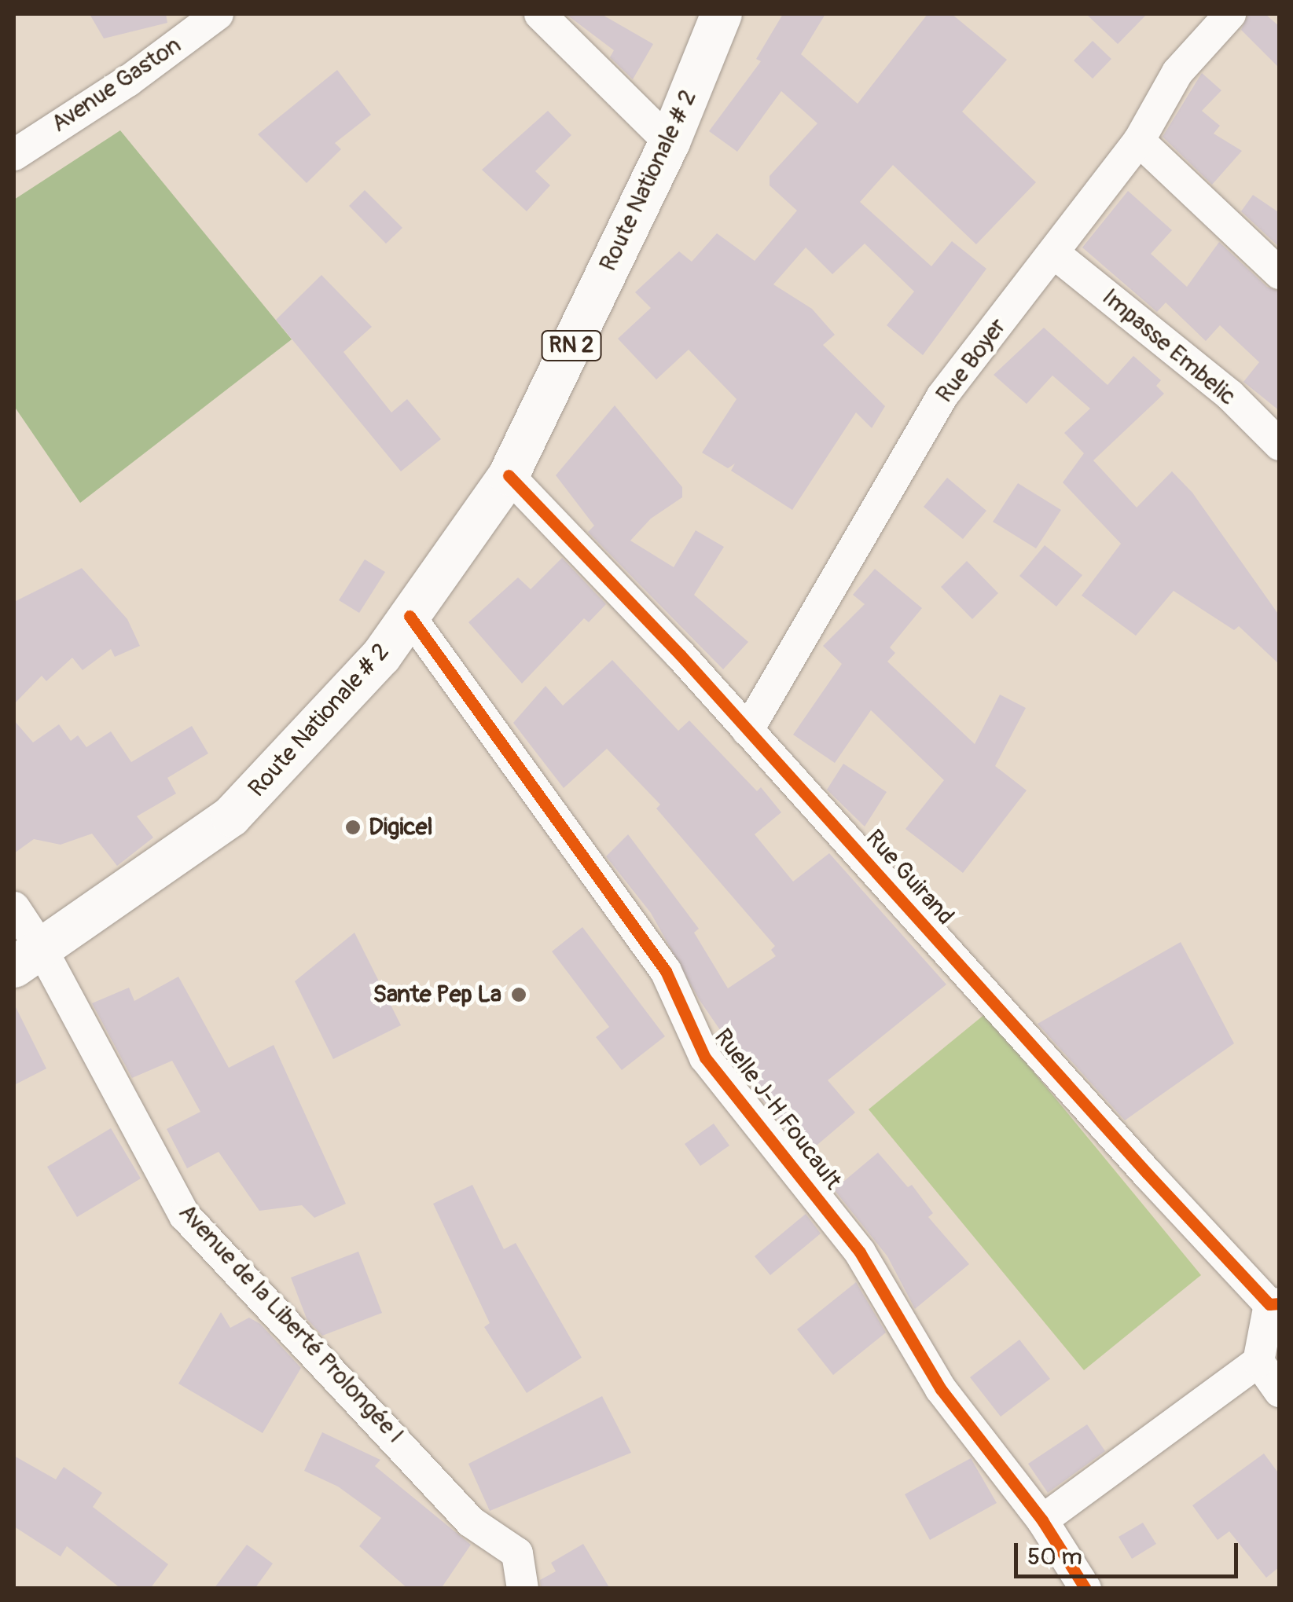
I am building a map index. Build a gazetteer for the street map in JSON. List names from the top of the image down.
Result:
{
  "streets": {
    "main road": ["Route Nationale # 2", "RN 2"],
    "street": [
      "Avenue Gaston",
      "Impasse Embelic",
      "Rue Boyer",
      "Rue Guirand",
      "Ruelle J-H Foucault",
      "Avenue de la Liberté Prolongée I"
    ]
  },
  "crossings": [
    ["Route Nationale # 2", "Rue Guirand"],
    ["Route Nationale # 2", "Ruelle J-H Foucault"],
    ["Route Nationale # 2", "Avenue de la Liberté Prolongée I"],
    ["Impasse Embelic", "Rue Boyer"],
    ["Rue Boyer", "Rue Guirand"]
  ],
  "places": ["Digicel", "Sante Pep La"],
  "scale_bar": "50 m"
}
